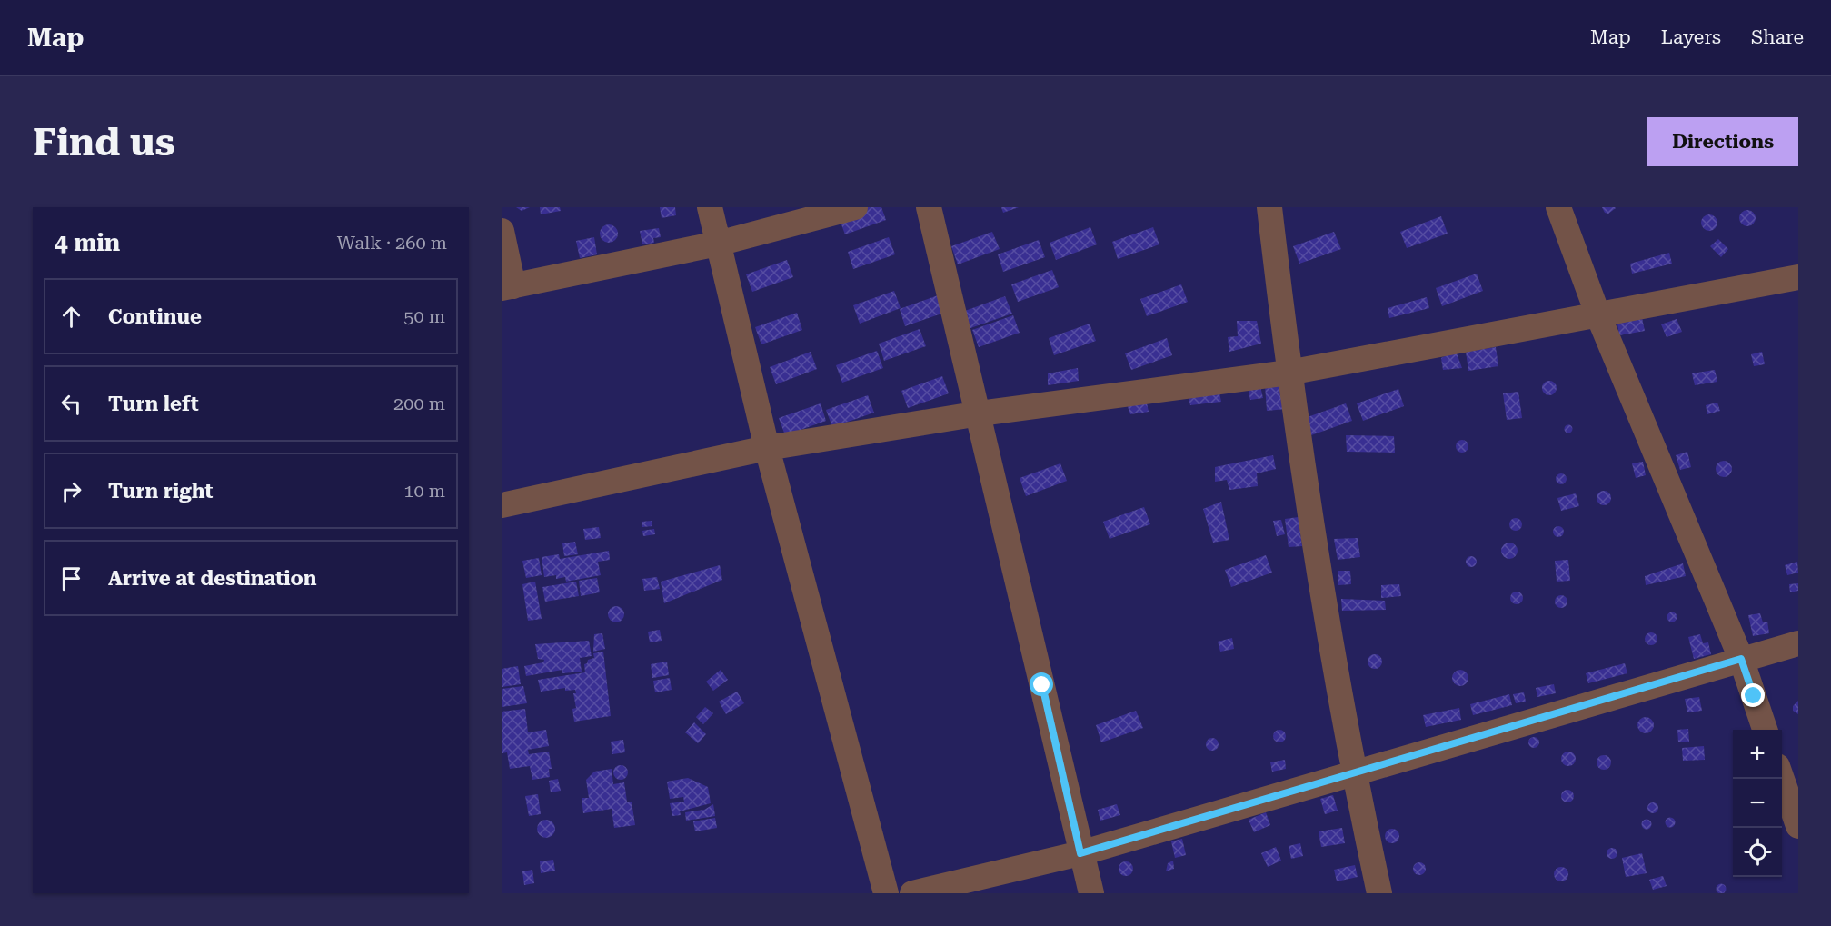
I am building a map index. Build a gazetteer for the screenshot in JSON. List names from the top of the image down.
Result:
{
  "page": {
    "header": "Map",
    "nav": ["Map", "Layers", "Share"],
    "buttons": "Directions",
    "title": "Find us",
    "heading": ["4 min", "Walk · 260 m"],
    "list": [
      ["Continue", "50 m"],
      ["Turn left", "200 m"],
      ["Turn right", "10 m"],
      "Arrive at destination"
    ],
    "map_buttons": ["+", "−"]
  }
}
